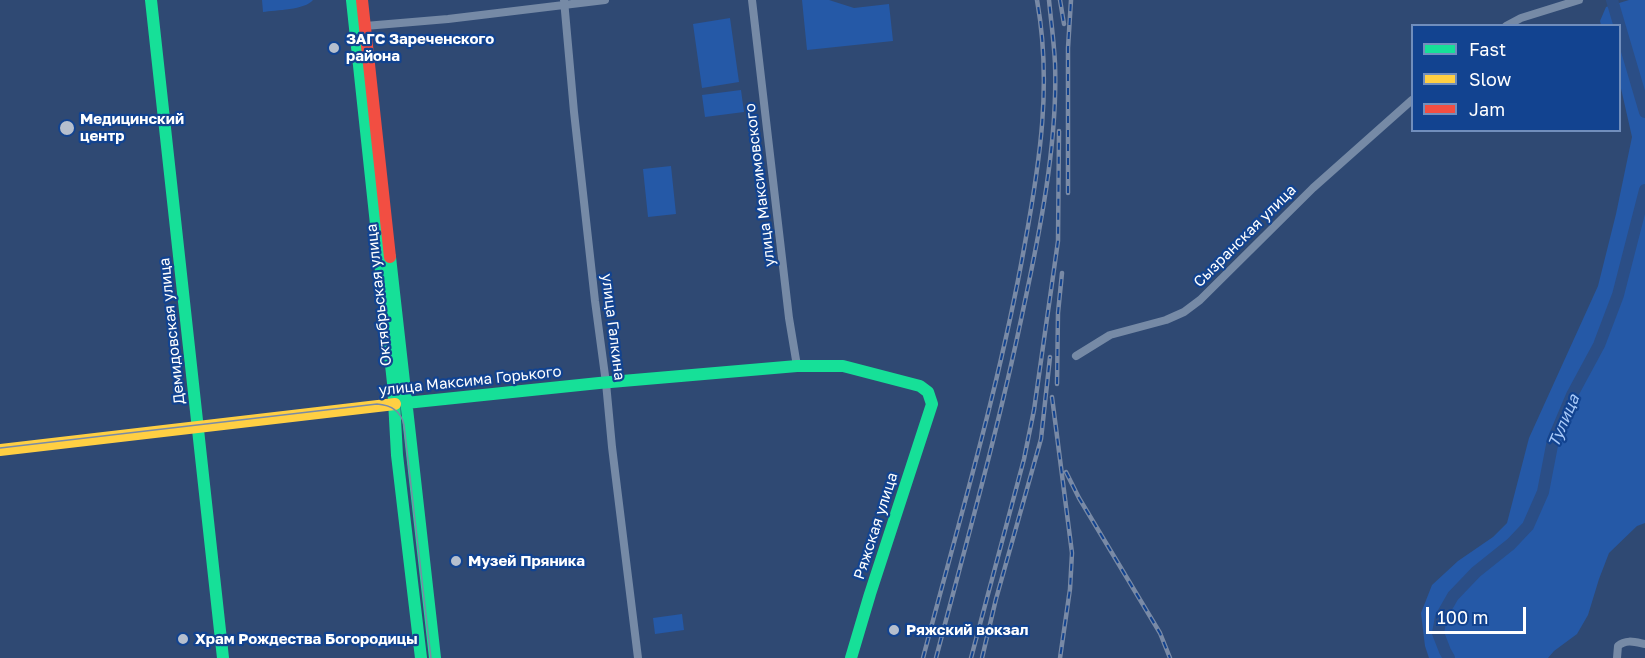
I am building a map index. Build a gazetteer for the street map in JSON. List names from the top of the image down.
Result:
{
  "streets": {
    "main road": [
      "Октябрьская улица",
      "Демидовская улица",
      "улица Максима Горького",
      "Ряжская улица"
    ],
    "street": ["улица Максимовского", "Сызранская улица", "улица Галкина"]
  },
  "crossings": [
    ["улица Максимовского", "улица Максима Горького"],
    ["Октябрьская улица", "улица Максима Горького"],
    ["улица Галкина", "улица Максима Горького"],
    ["Демидовская улица", "улица Максима Горького"],
    ["улица Максима Горького", "Ряжская улица"]
  ],
  "water": ["Тулица"],
  "places": [
    "ЗАГС Зареченского района",
    "Медицинский центр",
    "Музей Пряника",
    "Ряжский вокзал",
    "Храм Рождества Богородицы"
  ],
  "legend": ["Fast", "Slow", "Jam"],
  "scale_bar": "100 m"
}
